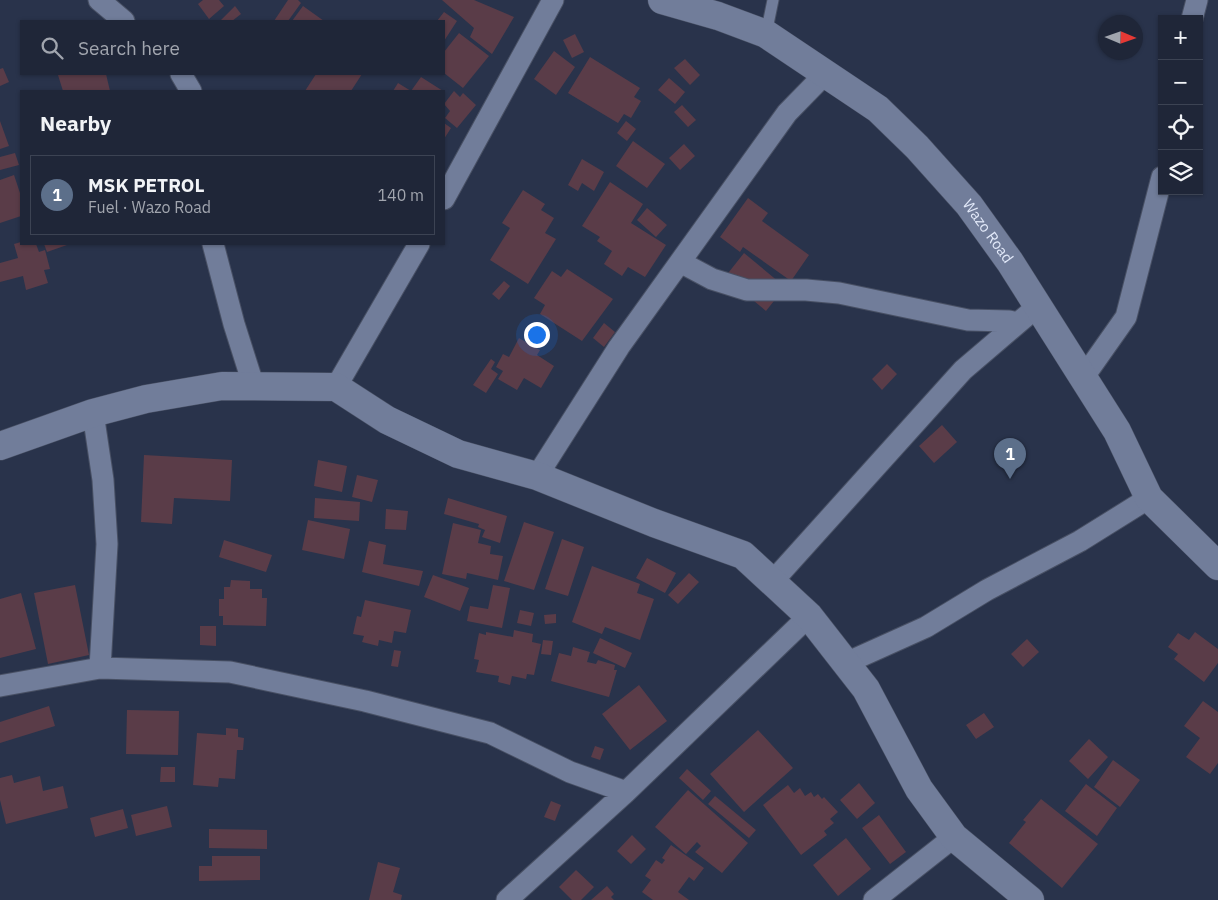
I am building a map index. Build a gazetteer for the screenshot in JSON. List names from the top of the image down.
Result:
{
  "streets": {
    "street": ["Wazo Road"]
  },
  "north": "right",
  "page": {
    "map_buttons": ["+", "−"],
    "search": "Search here",
    "heading": "Nearby",
    "list": [
      {
        "mark": "1",
        "name": "MSK PETROL",
        "note": "Fuel · Wazo Road",
        "value": "140 m"
      }
    ],
    "pins": "1"
  }
}
